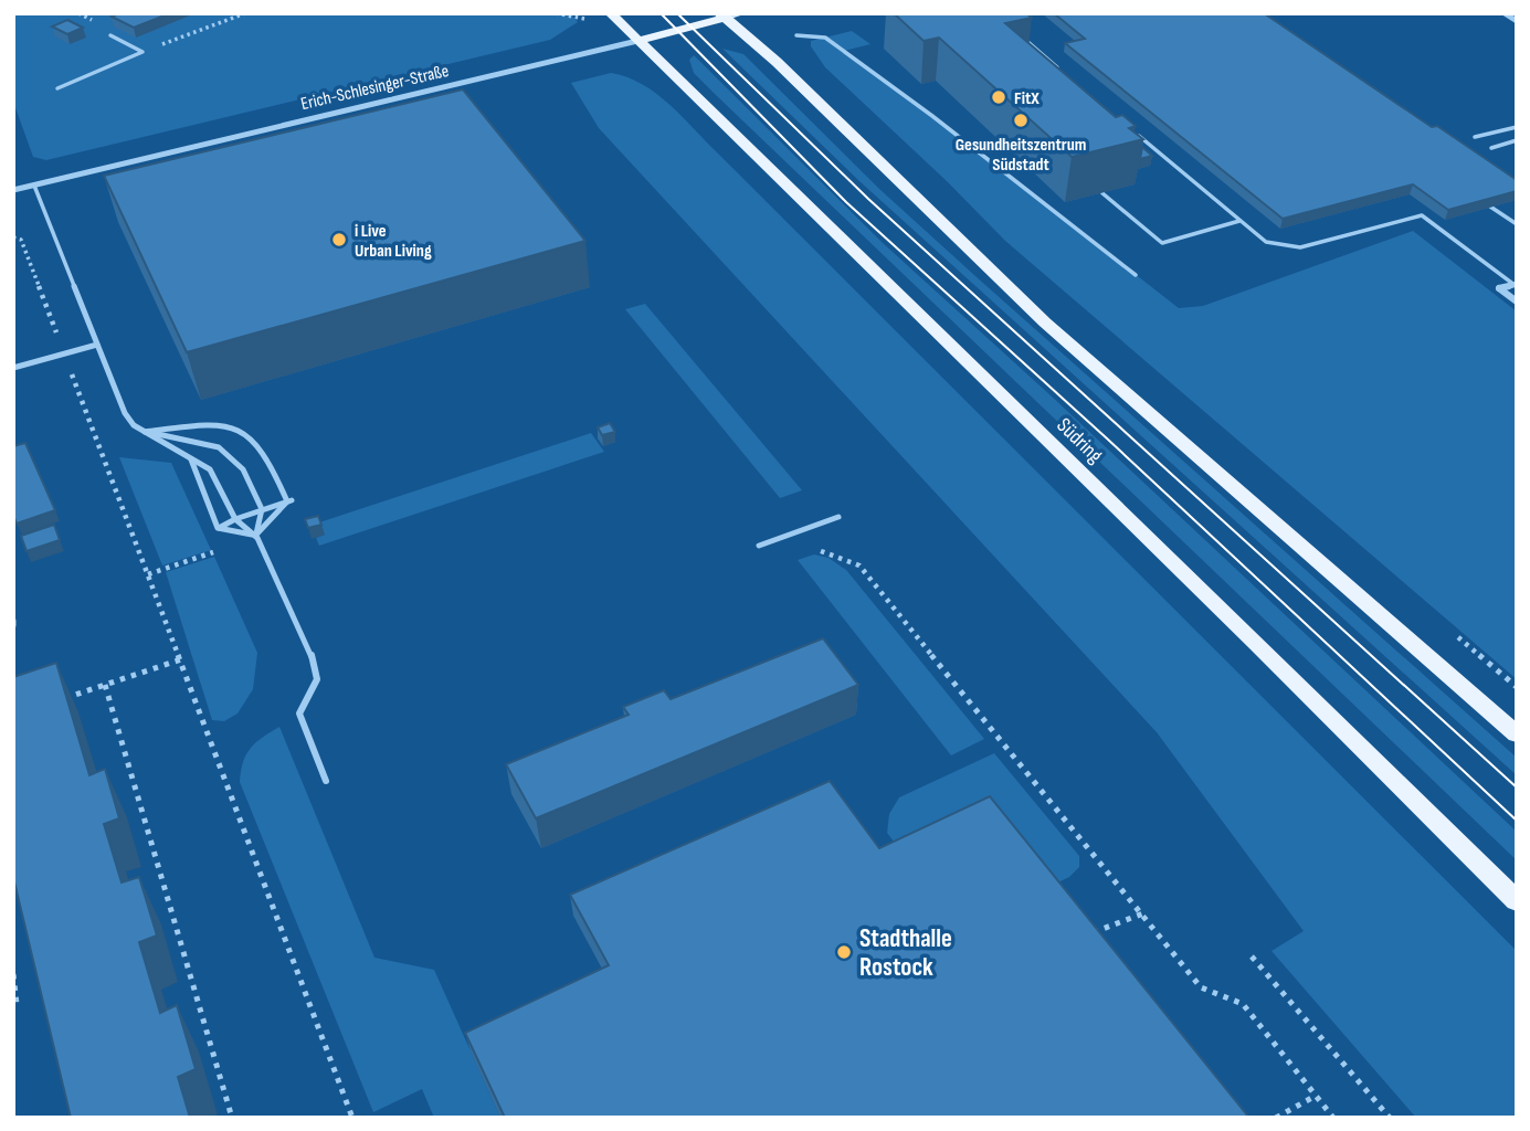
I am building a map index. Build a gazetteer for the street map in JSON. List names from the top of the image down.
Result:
{
  "streets": {
    "main road": ["Erich-Schlesinger-Straße", "Südring"]
  },
  "crossings": [
    ["Erich-Schlesinger-Straße", "Südring"]
  ],
  "places": [
    "FitX",
    "Gesundheitszentrum Südstadt",
    "i Live Urban Living",
    "Stadthalle Rostock"
  ]
}
